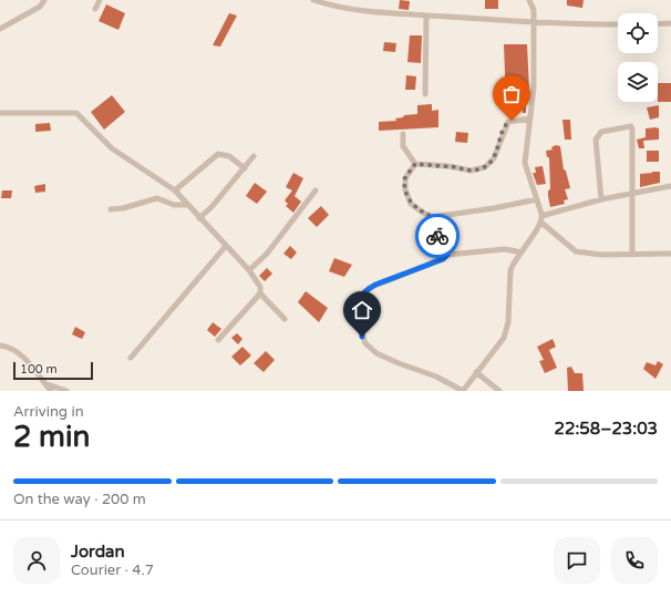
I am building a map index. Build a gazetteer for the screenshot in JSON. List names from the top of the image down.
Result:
{
  "scale_bar": "100 m",
  "page": {
    "scale": "100 m",
    "heading": ["2 min", "Arriving in", "22:58–23:03"],
    "panel": ["Jordan", "Courier · 4.7"],
    "bar": "On the way · 200 m"
  }
}
